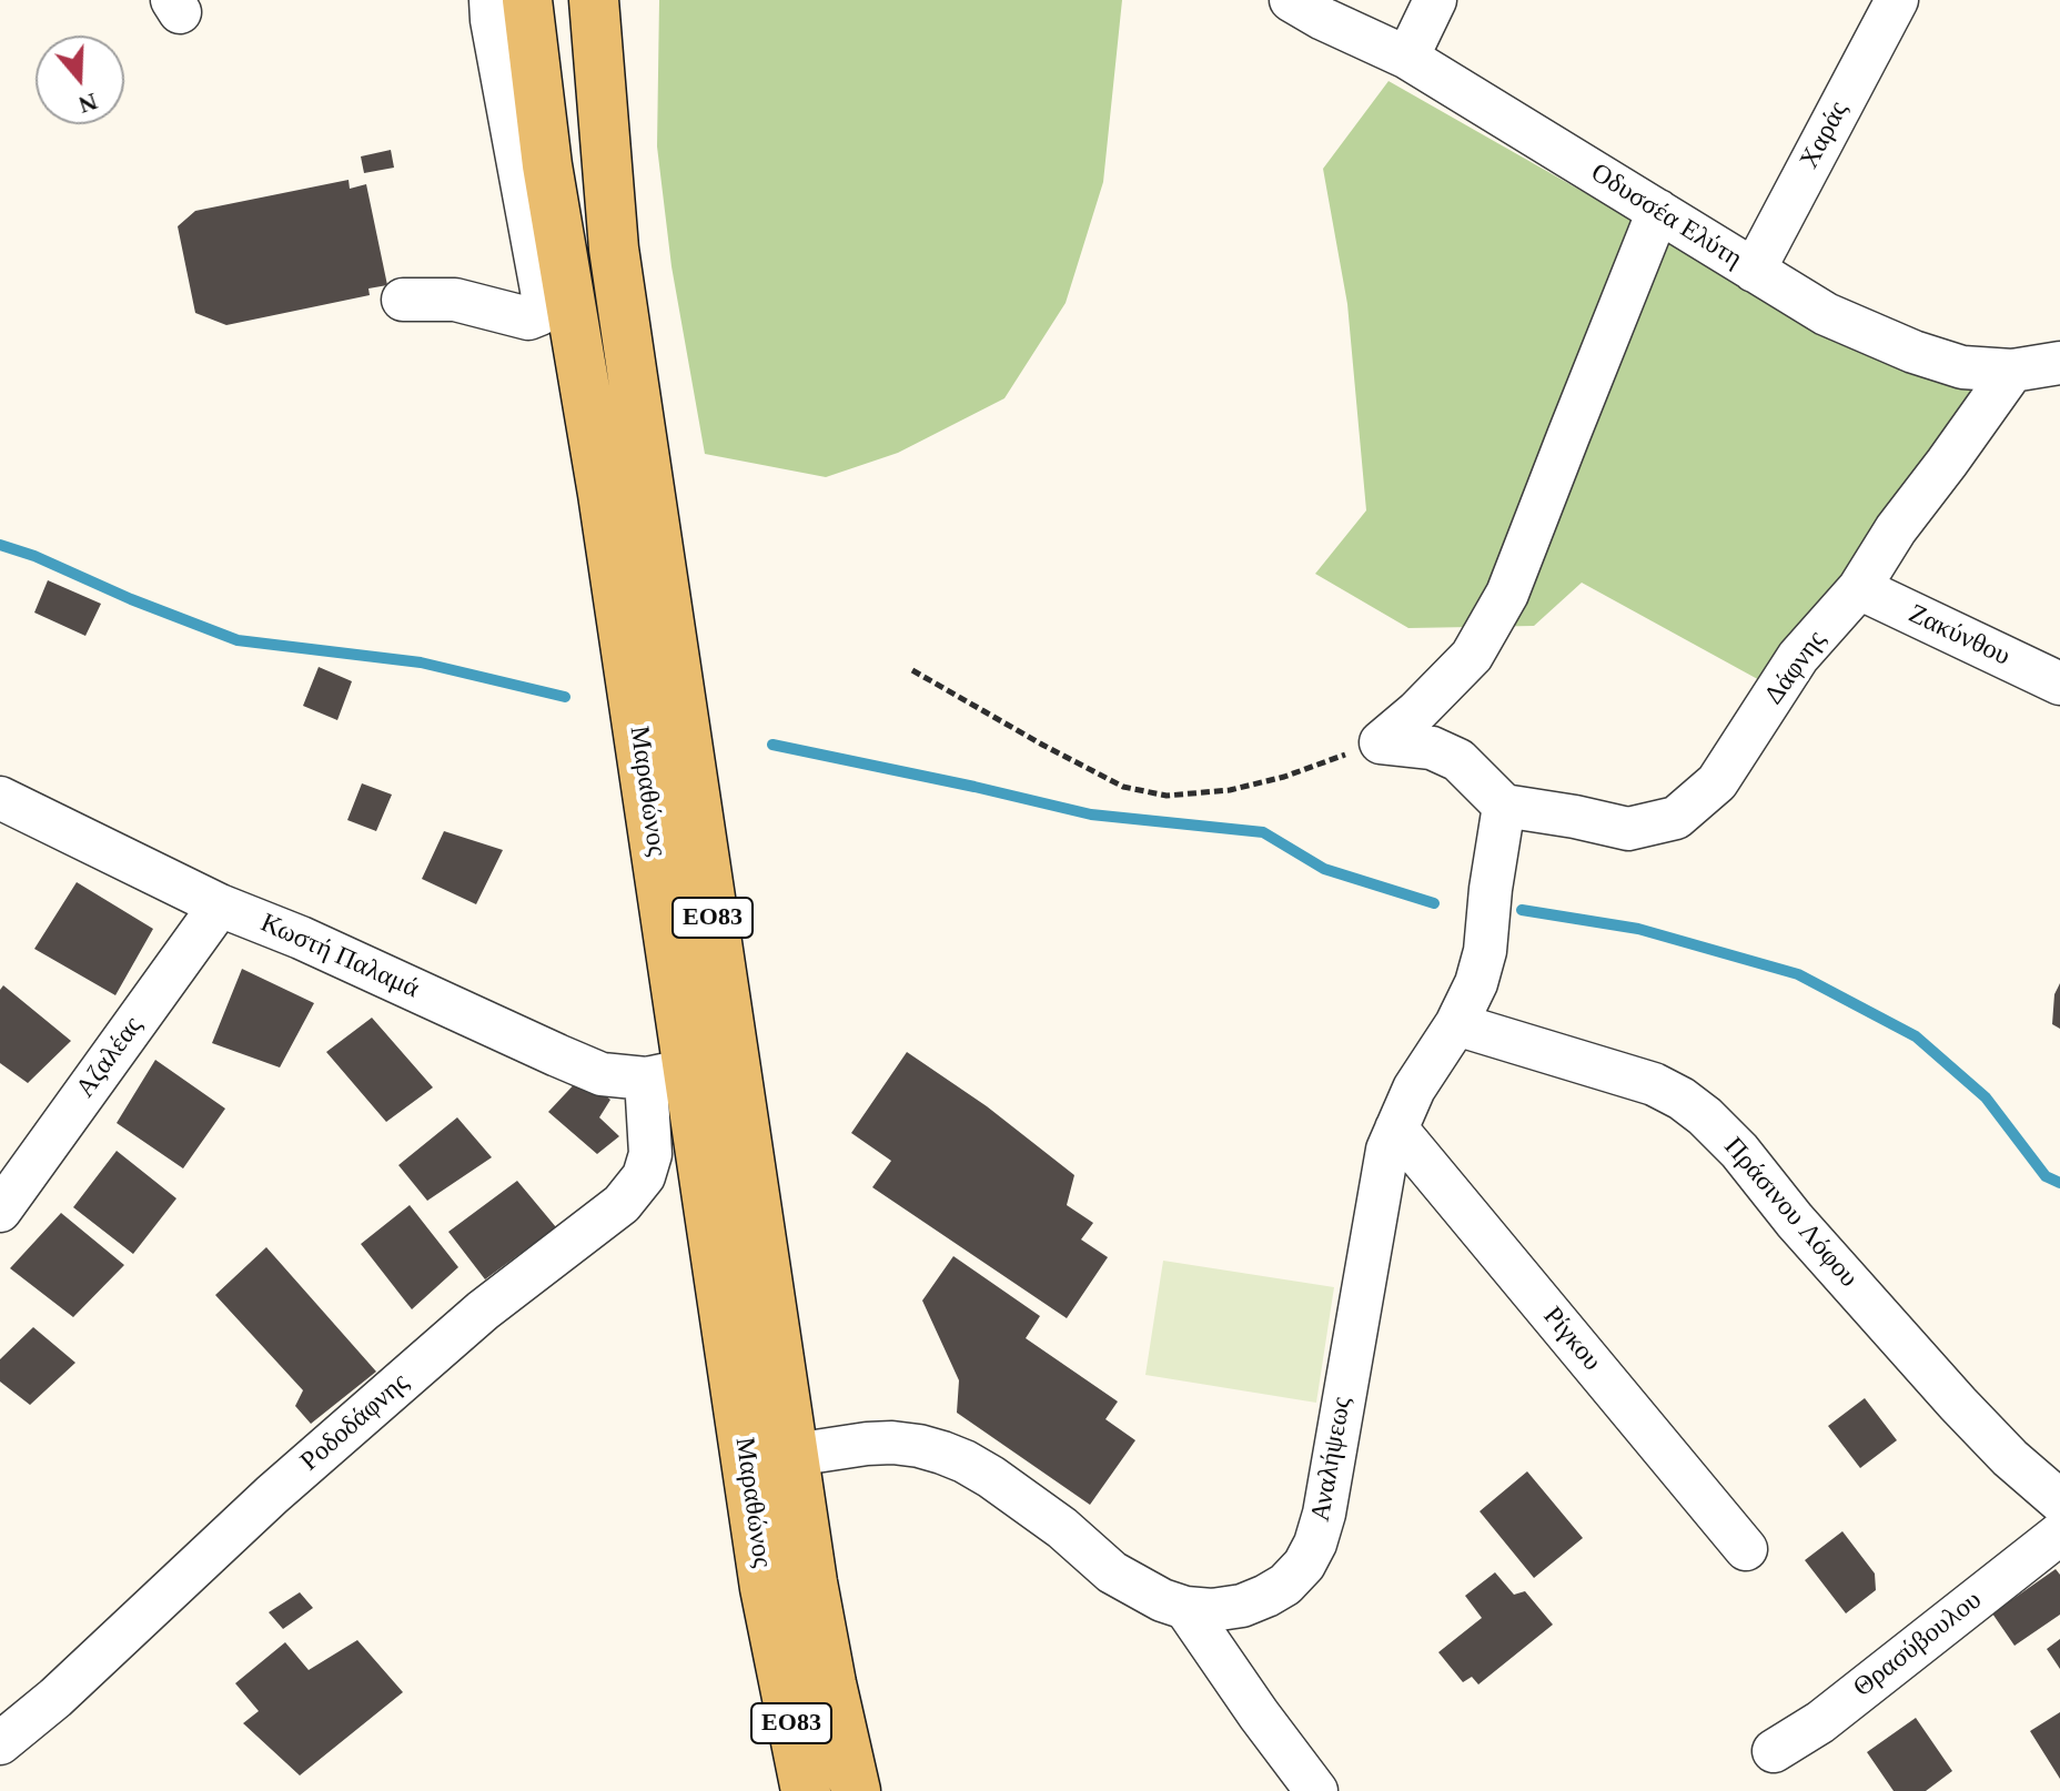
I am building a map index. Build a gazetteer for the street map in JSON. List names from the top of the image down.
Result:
{
  "streets": {
    "main road": ["Μαραθώνος", "ΕΟ83"],
    "street": [
      "Χαράς",
      "Οδυσσέα Ελύτη",
      "Ζακύνθου",
      "Δάφνης",
      "Κωστή Παλαμά",
      "Αζαλέας",
      "Πράσινου Λόφου",
      "Ρίγκου",
      "Ροδοδάφνης",
      "Αναλήψεως",
      "Θρασύβουλου"
    ]
  },
  "crossings": [
    ["Χαράς", "Οδυσσέα Ελύτη"],
    ["Οδυσσέα Ελύτη", "Δάφνης"],
    ["Ζακύνθου", "Δάφνης"],
    ["Δάφνης", "Αναλήψεως"],
    ["Μαραθώνος", "Κωστή Παλαμά"],
    ["Μαραθώνος", "Ροδοδάφνης"],
    ["Μαραθώνος", "Αναλήψεως"],
    ["Κωστή Παλαμά", "Αζαλέας"],
    ["Κωστή Παλαμά", "Ροδοδάφνης"],
    ["Πράσινου Λόφου", "Αναλήψεως"],
    ["Ρίγκου", "Αναλήψεως"]
  ],
  "north": "bottom"
}
